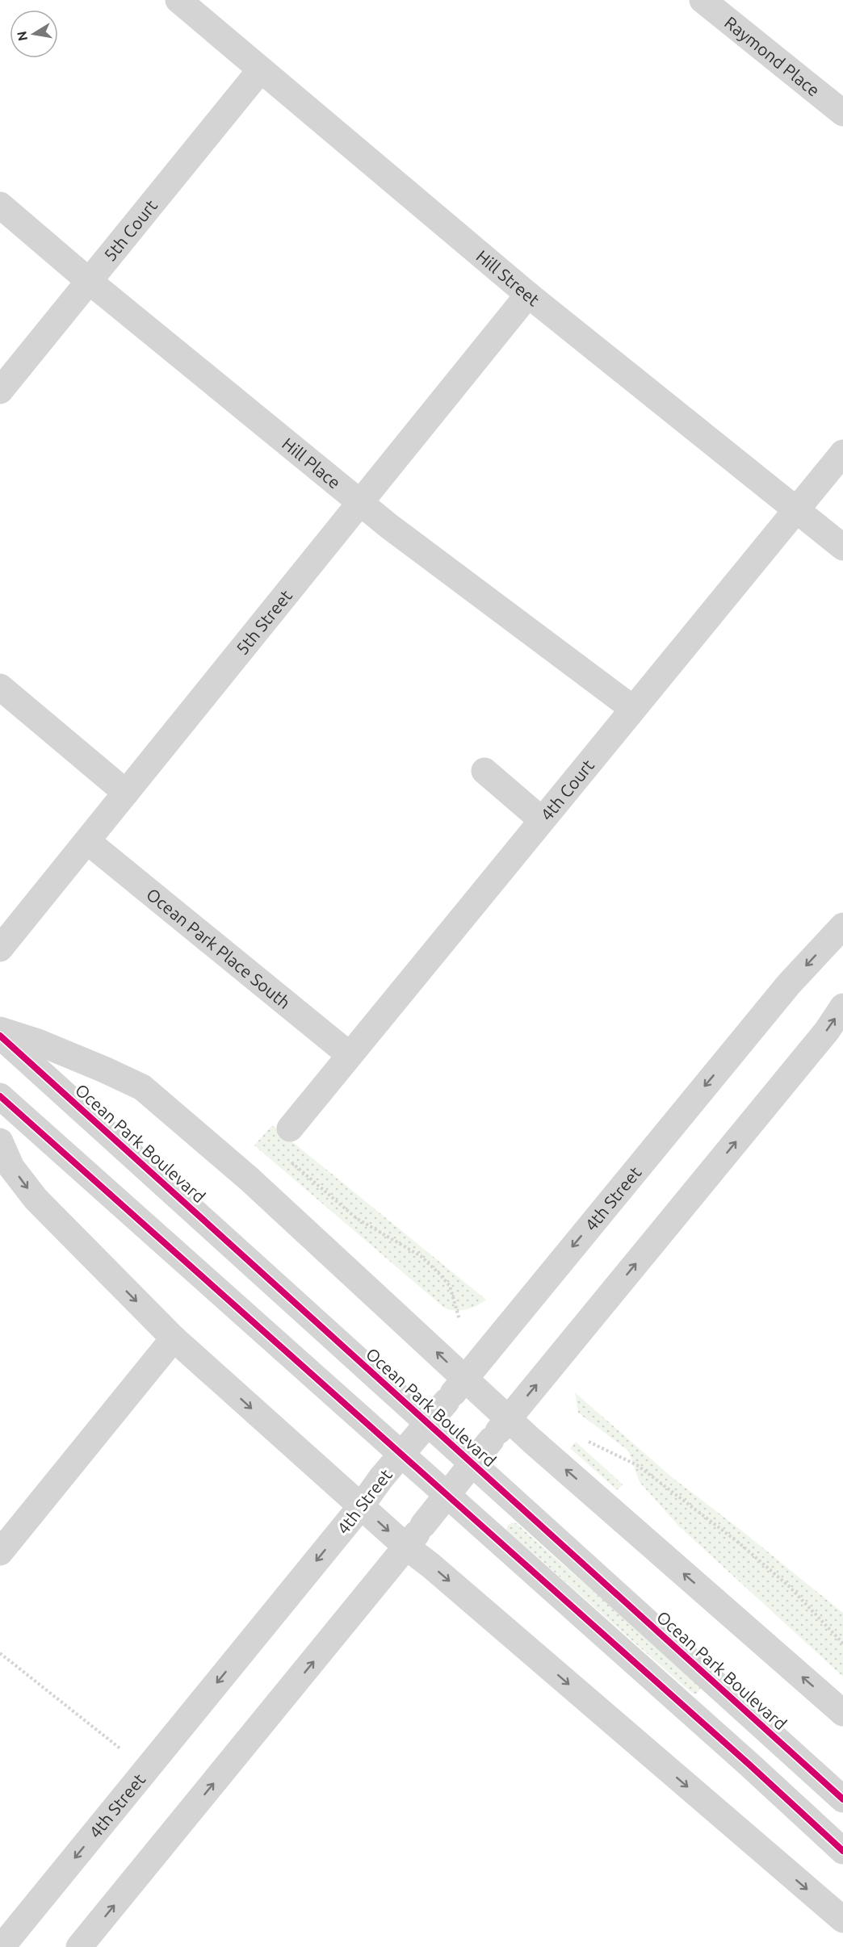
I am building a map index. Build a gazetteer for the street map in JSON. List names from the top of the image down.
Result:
{
  "streets": {
    "street": [
      "Raymond Place",
      "5th Court",
      "Hill Street",
      "Hill Place",
      "5th Street",
      "4th Court",
      "Ocean Park Place South",
      "Ocean Park Boulevard",
      "4th Street"
    ]
  },
  "crossings": [
    ["5th Court", "Hill Street"],
    ["5th Court", "Hill Place"],
    ["Hill Street", "5th Street"],
    ["Hill Street", "4th Court"],
    ["Hill Place", "5th Street"],
    ["Hill Place", "4th Court"],
    ["5th Street", "Ocean Park Place South"],
    ["4th Court", "Ocean Park Place South"],
    ["Ocean Park Boulevard", "4th Street"]
  ],
  "north": "left"
}
